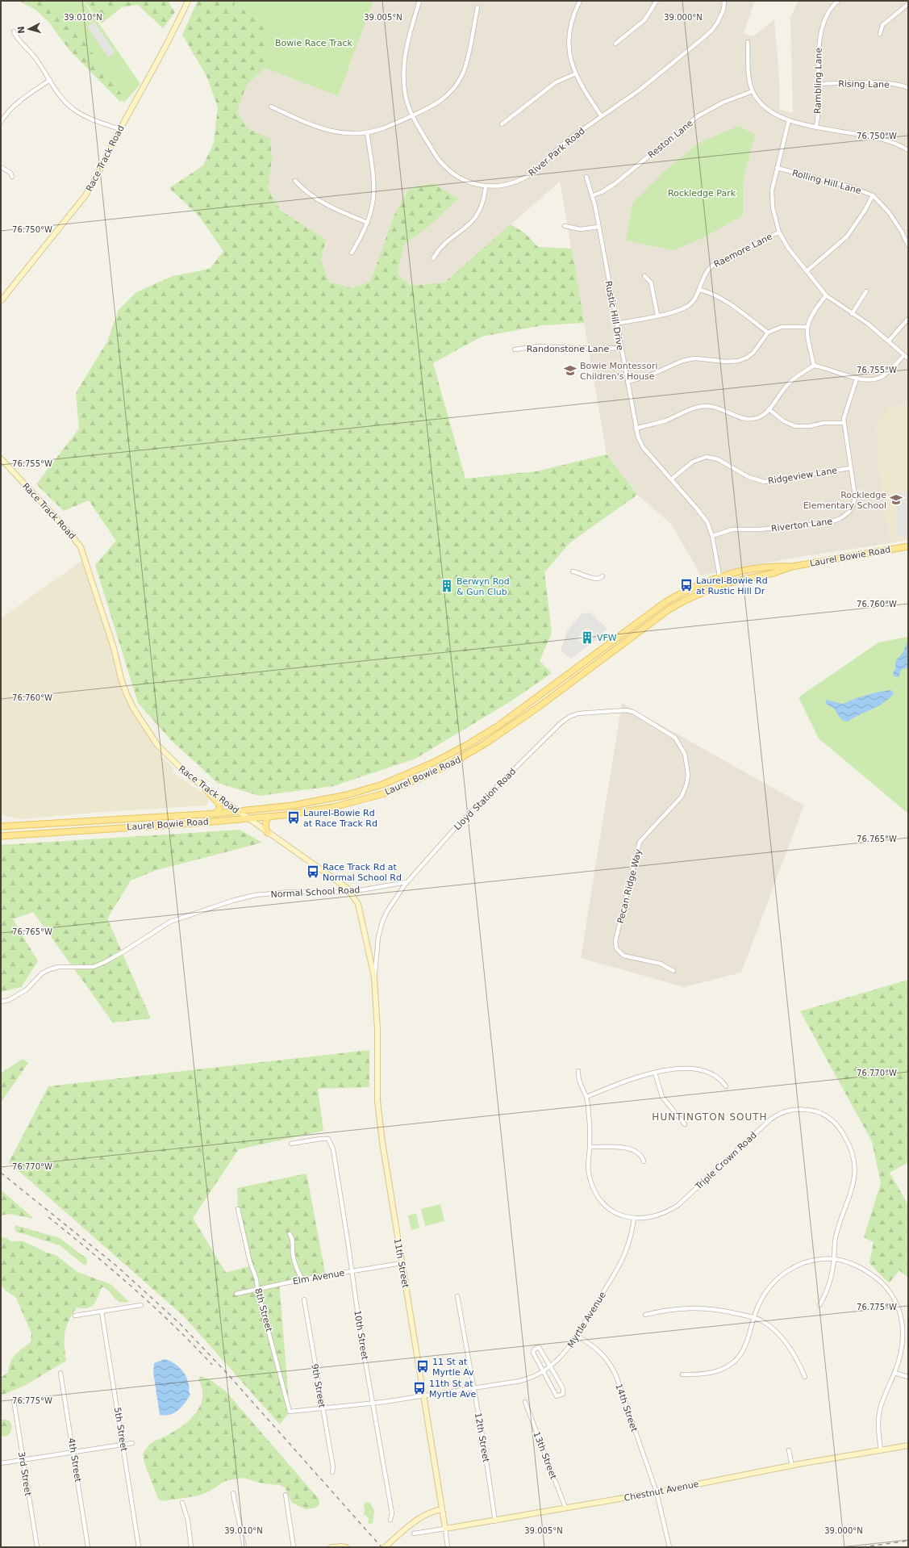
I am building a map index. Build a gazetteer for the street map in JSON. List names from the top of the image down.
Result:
{
  "streets": {
    "main road": ["Laurel Bowie Road"],
    "street": [
      "Rambling Lane",
      "Rising Lane",
      "Reston Lane",
      "River Park Road",
      "Race Track Road",
      "Rolling Hill Lane",
      "Raemore Lane",
      "Rustic Hill Drive",
      "Randonstone Lane",
      "Ridgeview Lane",
      "Riverton Lane",
      "Lloyd Station Road",
      "Pecan Ridge Way",
      "Normal School Road",
      "Triple Crown Road",
      "11th Street",
      "Elm Avenue",
      "8th Street",
      "Myrtle Avenue",
      "10th Street",
      "9th Street",
      "14th Street",
      "5th Street",
      "12th Street",
      "13th Street",
      "4th Street",
      "3rd Street",
      "Chestnut Avenue"
    ]
  },
  "crossings": [
    ["Rambling Lane", "Rising Lane"],
    ["Reston Lane", "Rustic Hill Drive"],
    ["Race Track Road", "Laurel Bowie Road"],
    ["Race Track Road", "Lloyd Station Road"],
    ["Race Track Road", "Normal School Road"],
    ["Race Track Road", "11th Street"],
    ["Raemore Lane", "Rustic Hill Drive"],
    ["Rustic Hill Drive", "Randonstone Lane"],
    ["Rustic Hill Drive", "Ridgeview Lane"],
    ["Rustic Hill Drive", "Riverton Lane"],
    ["Rustic Hill Drive", "Laurel Bowie Road"],
    ["Ridgeview Lane", "Riverton Lane"],
    ["Lloyd Station Road", "Pecan Ridge Way"],
    ["Lloyd Station Road", "Normal School Road"],
    ["Lloyd Station Road", "11th Street"],
    ["Triple Crown Road", "Myrtle Avenue"],
    ["11th Street", "Elm Avenue"],
    ["11th Street", "Myrtle Avenue"],
    ["11th Street", "Chestnut Avenue"],
    ["Elm Avenue", "8th Street"],
    ["Elm Avenue", "10th Street"],
    ["8th Street", "Myrtle Avenue"],
    ["Myrtle Avenue", "10th Street"],
    ["Myrtle Avenue", "9th Street"],
    ["Myrtle Avenue", "14th Street"],
    ["Myrtle Avenue", "12th Street"],
    ["14th Street", "Chestnut Avenue"],
    ["12th Street", "Chestnut Avenue"],
    ["13th Street", "Chestnut Avenue"]
  ],
  "districts": ["HUNTINGTON SOUTH"],
  "parks": ["Bowie Race Track", "Rockledge Park"],
  "places": {
    "school or university": ["Bowie Montessori Children's House", "Rockledge Elementary School"],
    "bus stop": [
      "Laurel-Bowie Rd at Rustic Hill Dr",
      "Laurel-Bowie Rd at Race Track Rd",
      "Race Track Rd at Normal School Rd",
      "11 St at Myrtle Av",
      "11th St at Myrtle Ave"
    ],
    "building": ["Berwyn Rod & Gun Club", "VFW"]
  },
  "north": "left",
  "coordinates": [
    "39.010°N",
    "39.005°N",
    "39.000°N",
    "76.750°W",
    "76.755°W",
    "76.760°W",
    "76.765°W",
    "76.770°W",
    "76.775°W"
  ]
}
